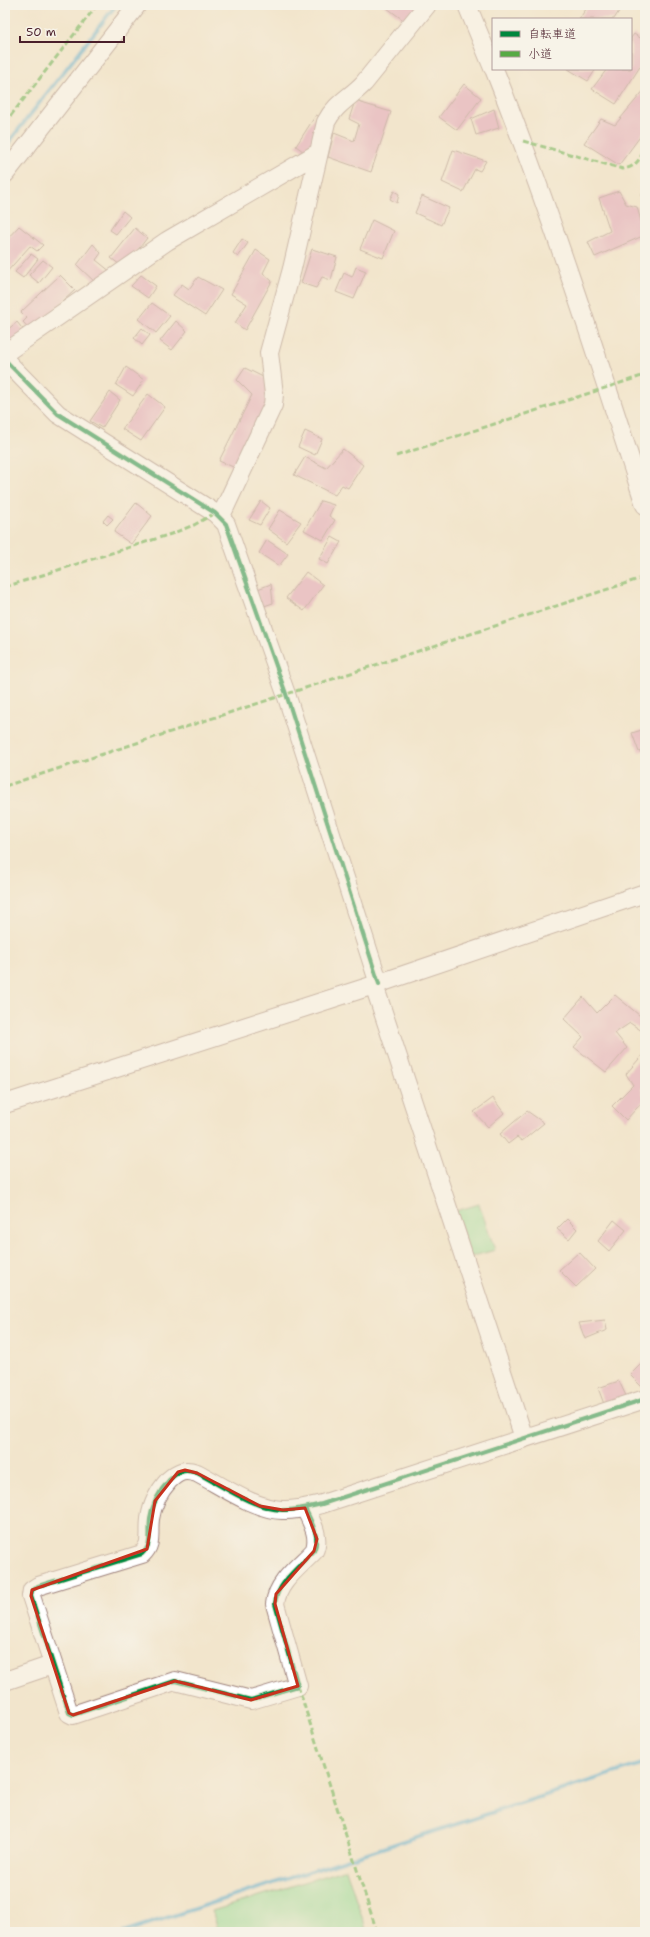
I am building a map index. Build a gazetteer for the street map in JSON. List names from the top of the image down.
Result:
{
  "legend": ["自転車道", "小道"],
  "scale_bar": "50 m"
}
